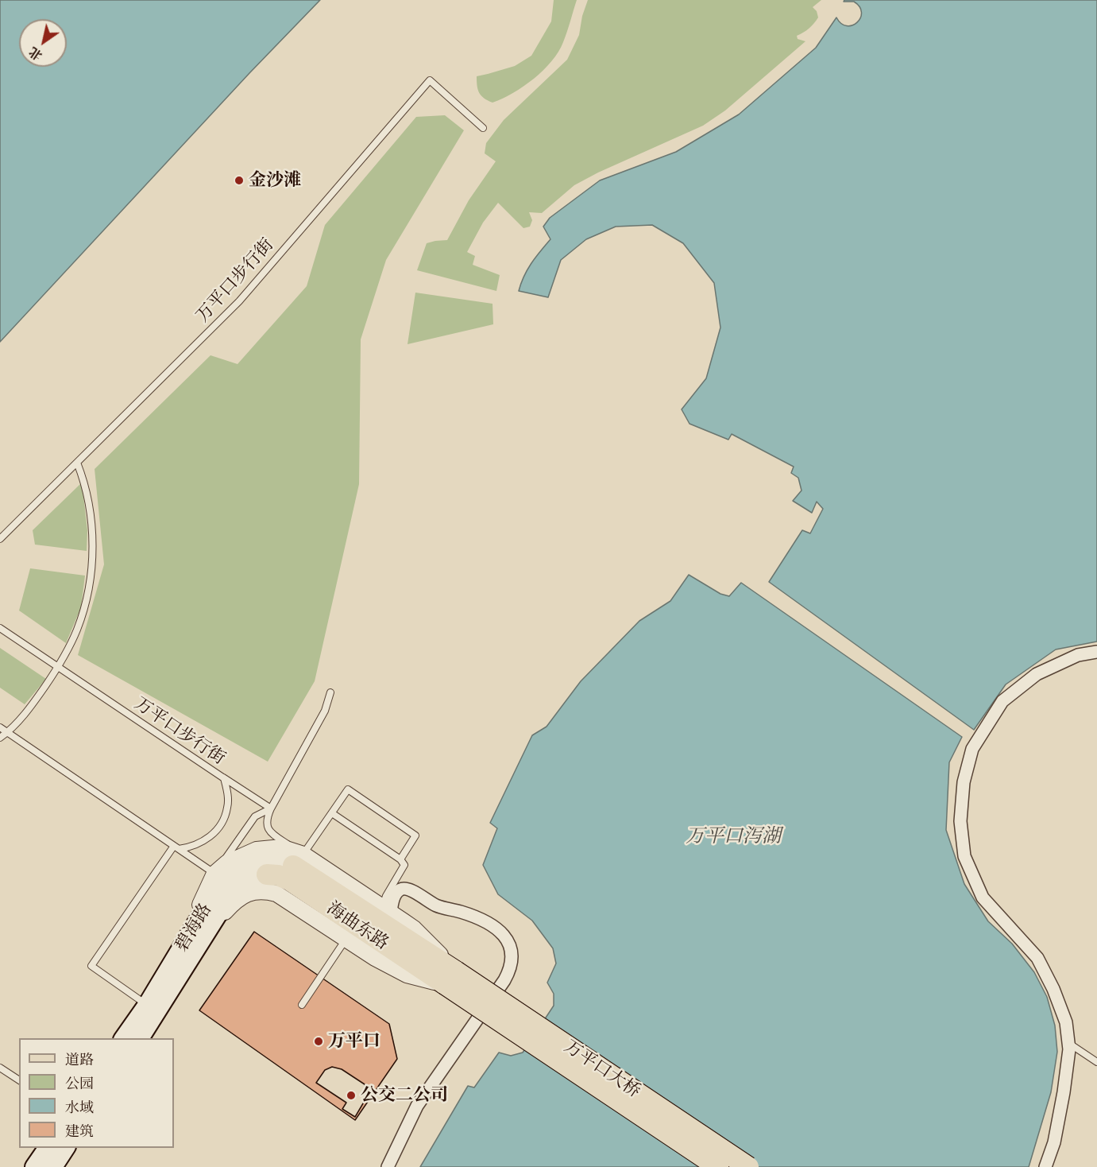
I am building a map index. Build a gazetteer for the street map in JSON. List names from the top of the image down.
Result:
{
  "streets": {
    "main road": ["海曲东路", "碧海路", "万平口大桥"],
    "lane": ["万平口步行街"]
  },
  "crossings": [
    ["海曲东路", "碧海路"],
    ["海曲东路", "万平口大桥"]
  ],
  "water": ["万平口泻湖"],
  "places": ["金沙滩", "万平口", "公交二公司"],
  "legend": [
    "道路",
    "公园",
    "水域",
    "建筑"
  ],
  "north": "bottom left"
}
